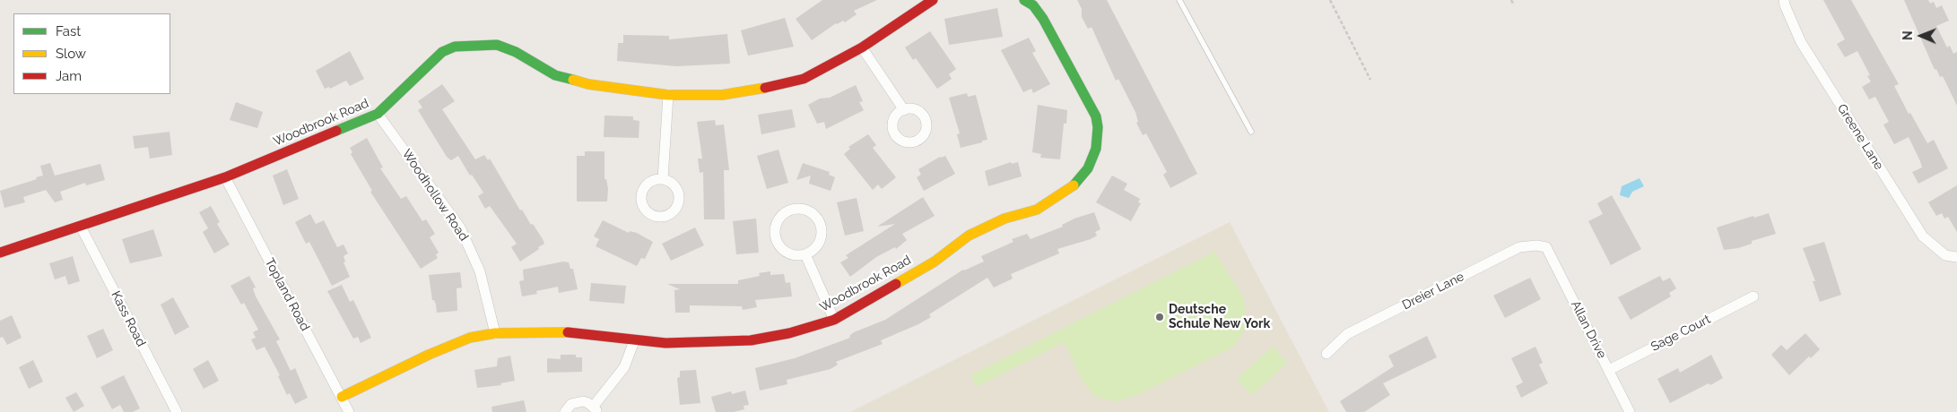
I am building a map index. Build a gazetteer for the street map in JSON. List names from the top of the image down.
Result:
{
  "streets": {
    "street": [
      "Woodbrook Road",
      "Greene Lane",
      "Woodhollow Road",
      "Dreier Lane",
      "Topland Road",
      "Kass Road",
      "Allan Drive",
      "Sage Court"
    ]
  },
  "crossings": [
    ["Woodbrook Road", "Woodhollow Road"],
    ["Woodbrook Road", "Topland Road"],
    ["Woodbrook Road", "Kass Road"],
    ["Dreier Lane", "Allan Drive"],
    ["Allan Drive", "Sage Court"]
  ],
  "places": ["Deutsche Schule New York"],
  "legend": ["Fast", "Slow", "Jam"],
  "north": "left"
}
